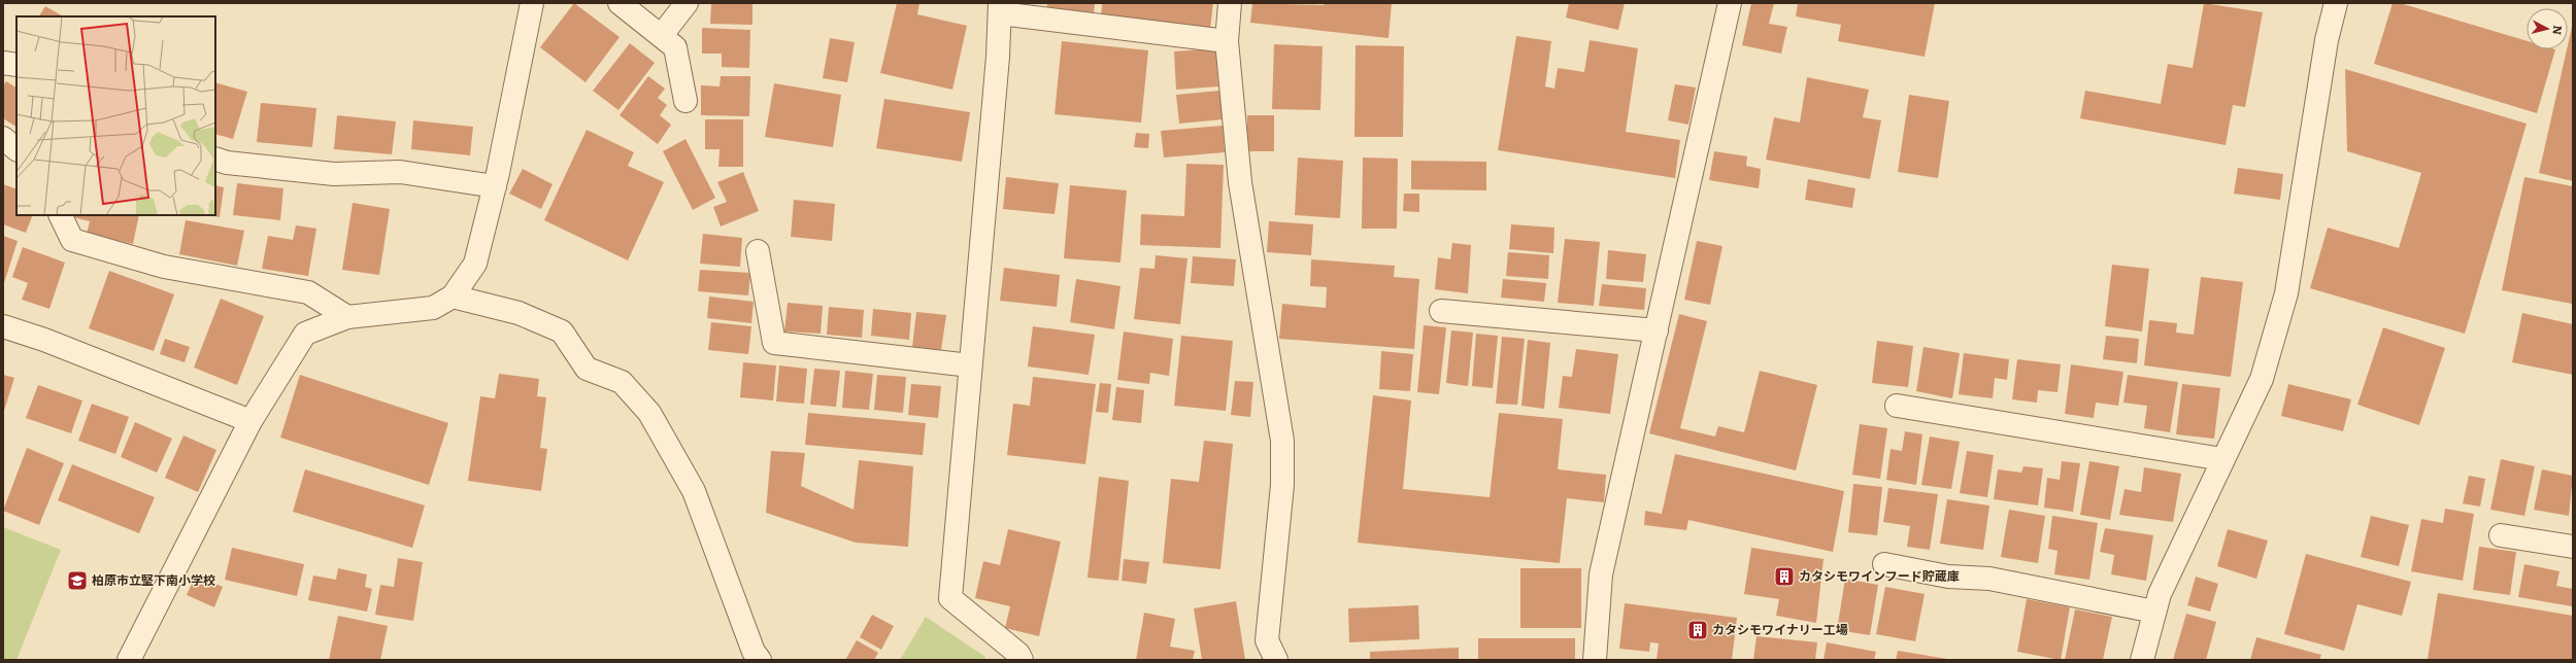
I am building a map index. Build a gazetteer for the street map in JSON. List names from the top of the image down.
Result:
{
  "places": {
    "building": ["カタシモワインフード貯蔵庫", "カタシモワイナリー工場"],
    "school or university": ["柏原市立堅下南小学校"]
  },
  "north": "right"
}
